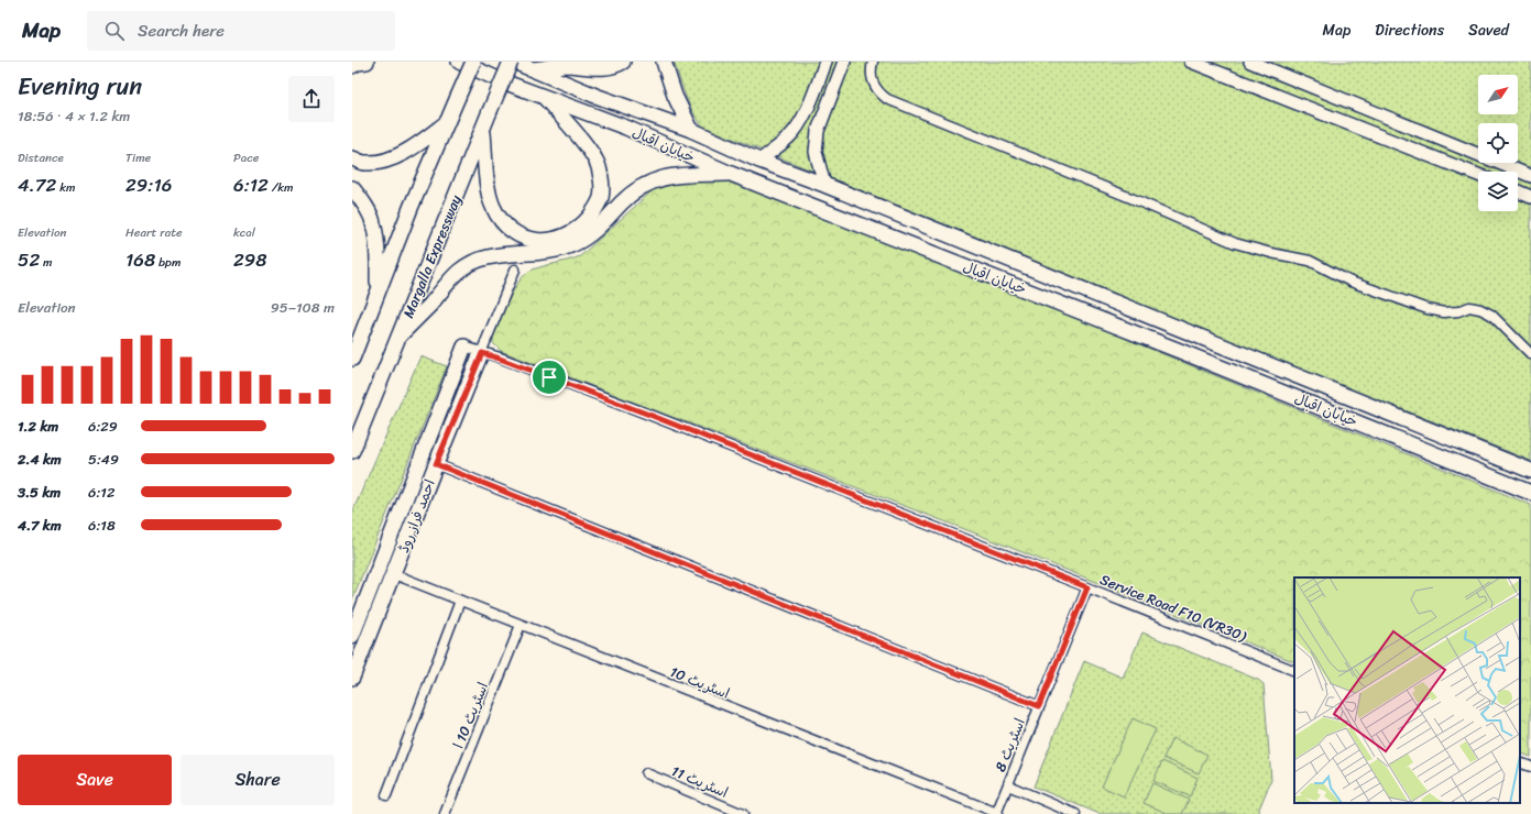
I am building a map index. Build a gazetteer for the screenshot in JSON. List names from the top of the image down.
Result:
{
  "streets": {
    "main road": ["خیابان اقبال", "Margalla Expressway", "احمد فراز روڈ"],
    "street": [
      "Service Road F10 (VR30)",
      "اسٹریٹ 10",
      "اسٹریٹ 10 ا",
      "اسٹریٹ 8",
      "اسٹریٹ 11"
    ]
  },
  "crossings": [
    ["خیابان اقبال", "Margalla Expressway"],
    ["احمد فراز روڈ", "Service Road F10 (VR30)"],
    ["احمد فراز روڈ", "اسٹریٹ 10"],
    ["Service Road F10 (VR30)", "اسٹریٹ 8"],
    ["اسٹریٹ 10", "اسٹریٹ 10 ا"],
    ["اسٹریٹ 10", "اسٹریٹ 8"]
  ],
  "north": "top right",
  "page": {
    "header": "Map",
    "search": "Search here",
    "nav": ["Map", "Directions", "Saved"],
    "heading": ["Evening run", "18:56 · 4 × 1.2 km"],
    "stats": [
      ["Distance", "4.72 km"],
      ["Time", "29:16"],
      ["Pace", "6:12 /km"],
      ["Elevation", "52 m"],
      ["Heart rate", "168 bpm"],
      ["kcal", "298"]
    ],
    "chart": ["Elevation", "95–108 m"],
    "list": [
      {
        "name": "1.2 km",
        "note": "6:29"
      },
      {
        "name": "2.4 km",
        "note": "5:49"
      },
      {
        "name": "3.5 km",
        "note": "6:12"
      },
      {
        "name": "4.7 km",
        "note": "6:18"
      }
    ],
    "buttons": ["Save", "Share"]
  }
}
